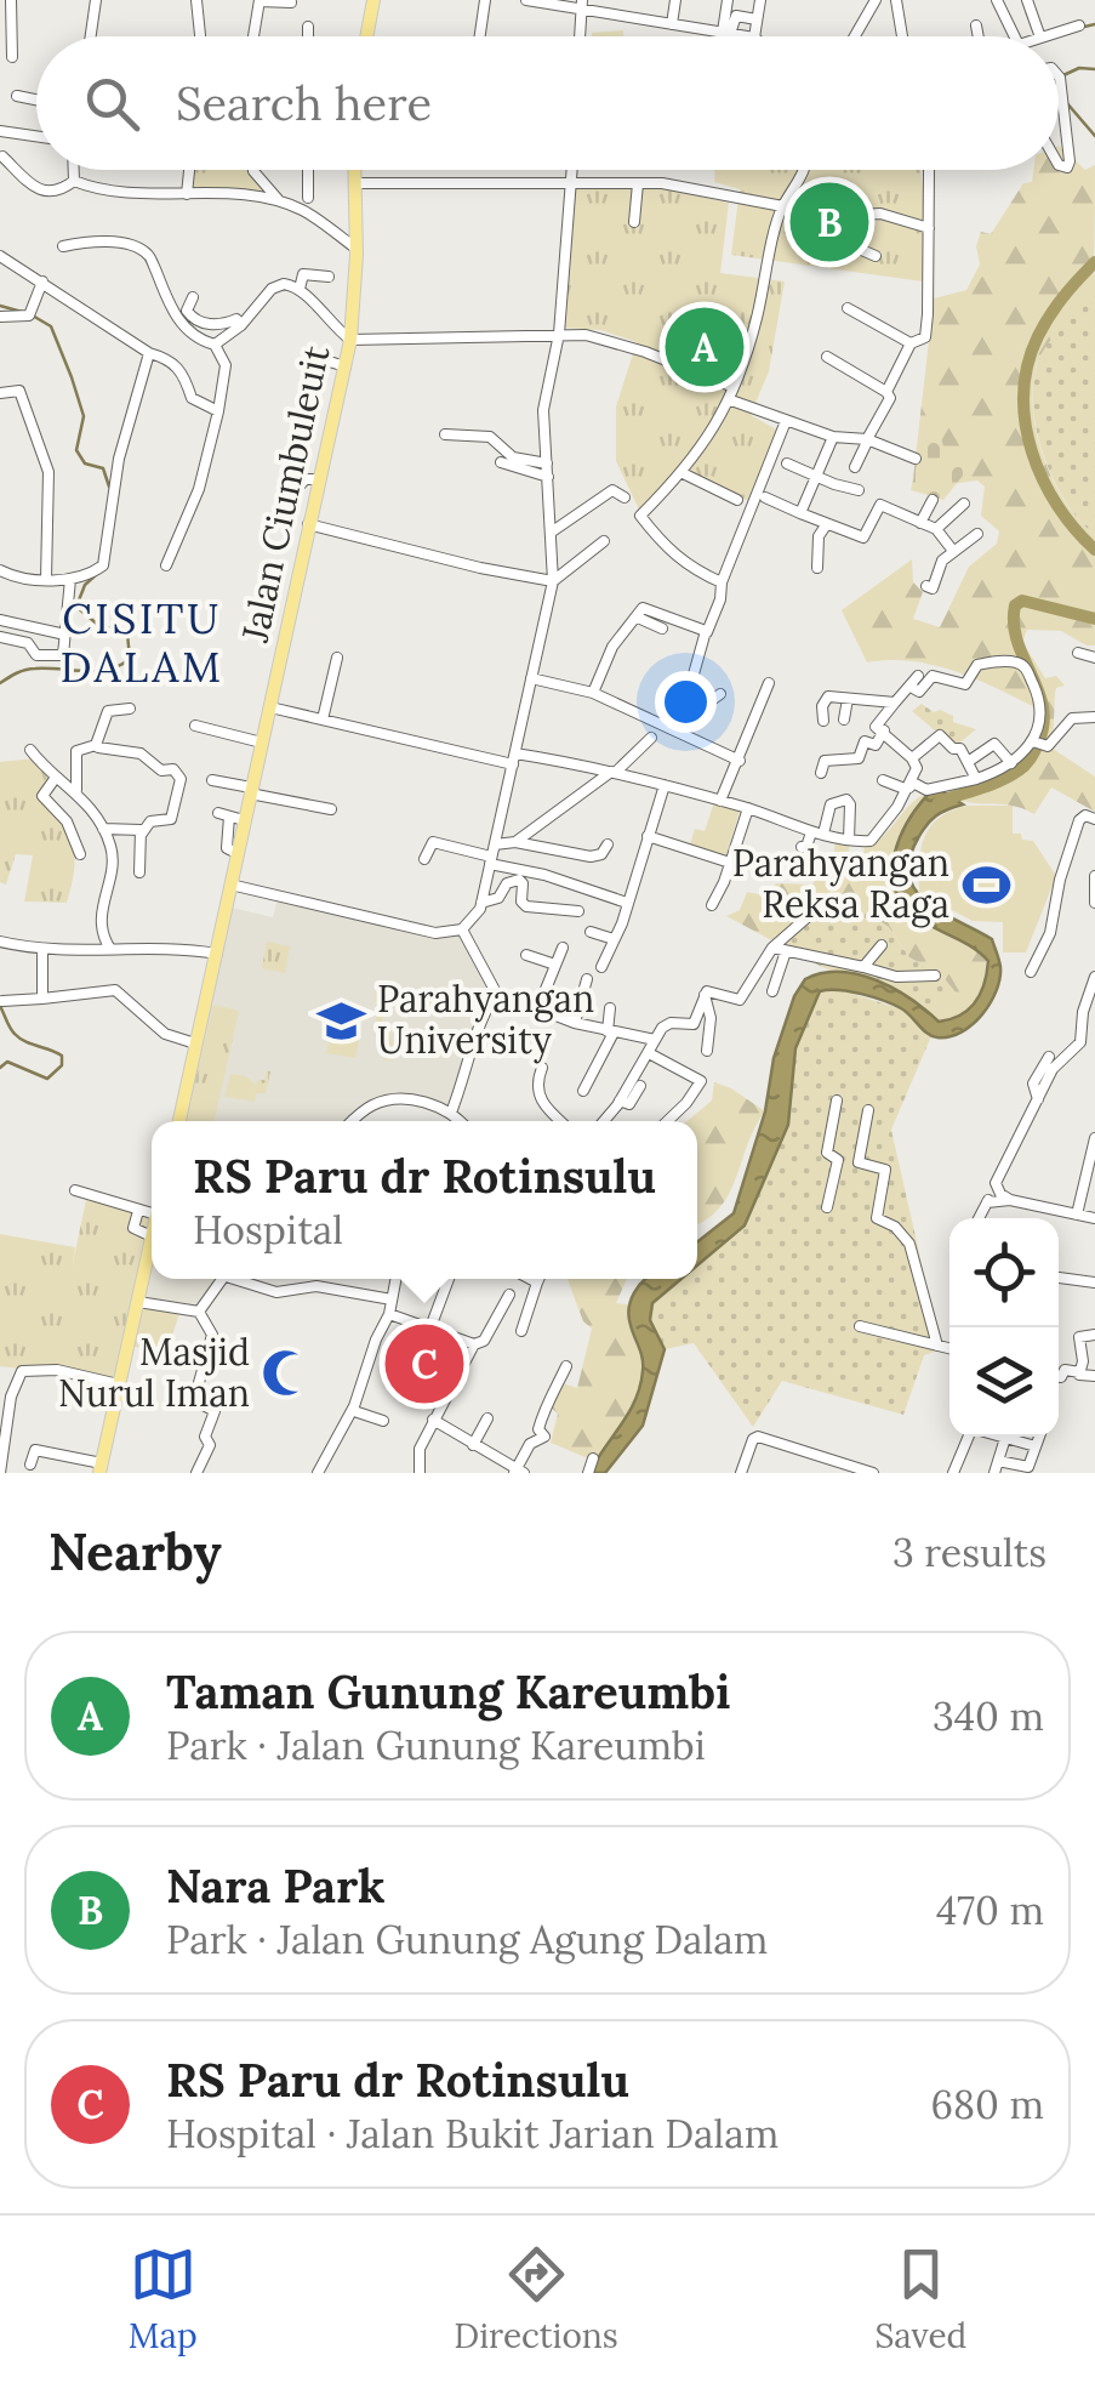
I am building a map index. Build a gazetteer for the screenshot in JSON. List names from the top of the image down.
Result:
{
  "streets": {
    "main road": ["Jalan Ciumbuleuit"]
  },
  "districts": ["CISITU DALAM"],
  "places": {
    "sports": ["Parahyangan Reksa Raga"],
    "school or university": ["Parahyangan University"],
    "mosque": ["Masjid Nurul Iman"]
  },
  "page": {
    "search": "Search here",
    "pins": ["B", "A", "C"],
    "popup": ["RS Paru dr Rotinsulu", "Hospital"],
    "heading": ["Nearby", "3 results"],
    "list": [
      {
        "mark": "A",
        "name": "Taman Gunung Kareumbi",
        "note": "Park · Jalan Gunung Kareumbi",
        "value": "340 m"
      },
      {
        "mark": "B",
        "name": "Nara Park",
        "note": "Park · Jalan Gunung Agung Dalam",
        "value": "470 m"
      },
      {
        "mark": "C",
        "name": "RS Paru dr Rotinsulu",
        "note": "Hospital · Jalan Bukit Jarian Dalam",
        "value": "680 m"
      }
    ],
    "nav": ["Map", "Directions", "Saved"]
  }
}
